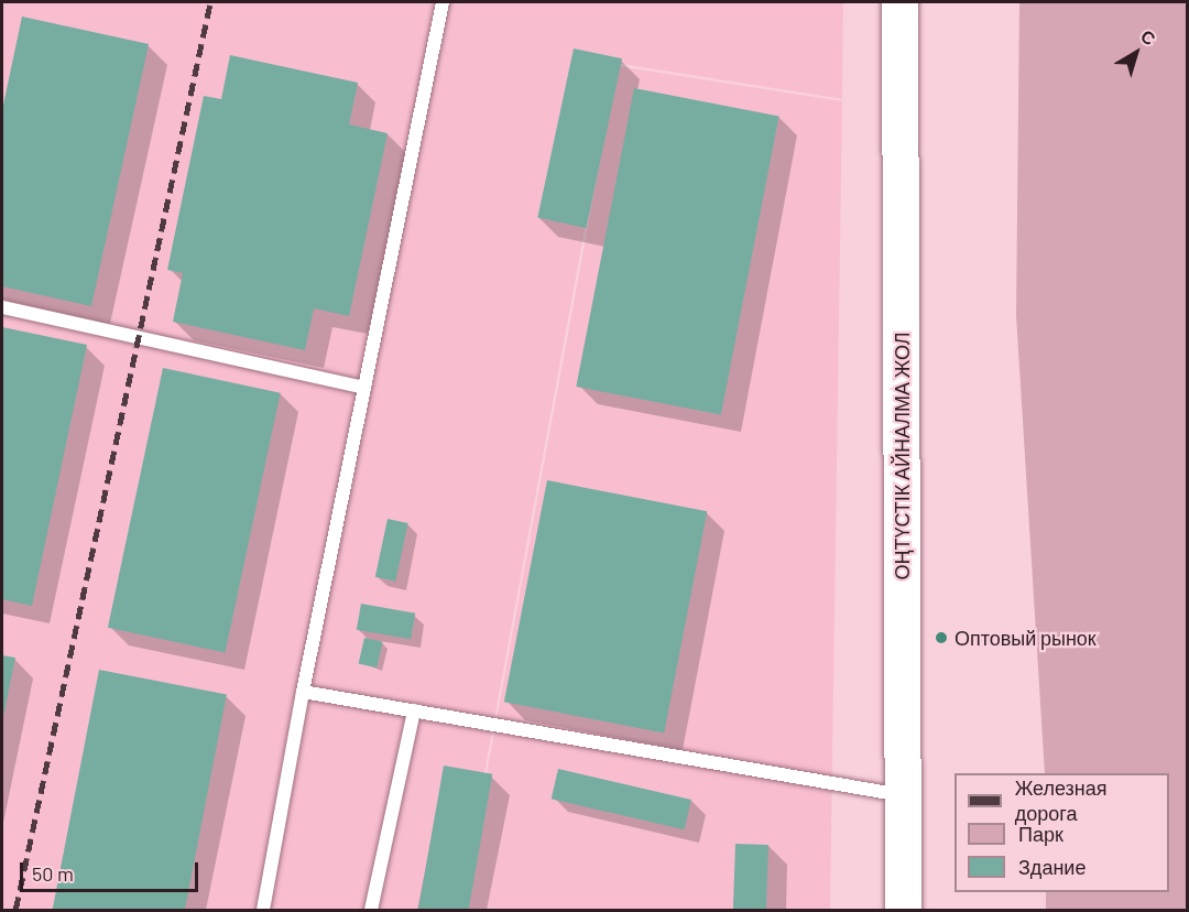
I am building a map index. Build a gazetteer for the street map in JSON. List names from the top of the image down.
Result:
{
  "streets": {
    "highway": ["ОҢТҮСТІК АЙНАЛМА ЖОЛ"]
  },
  "places": ["Оптовый рынок"],
  "legend": ["Железная дорога", "Парк", "Здание"],
  "scale_bar": "50 m",
  "north": "top right"
}
